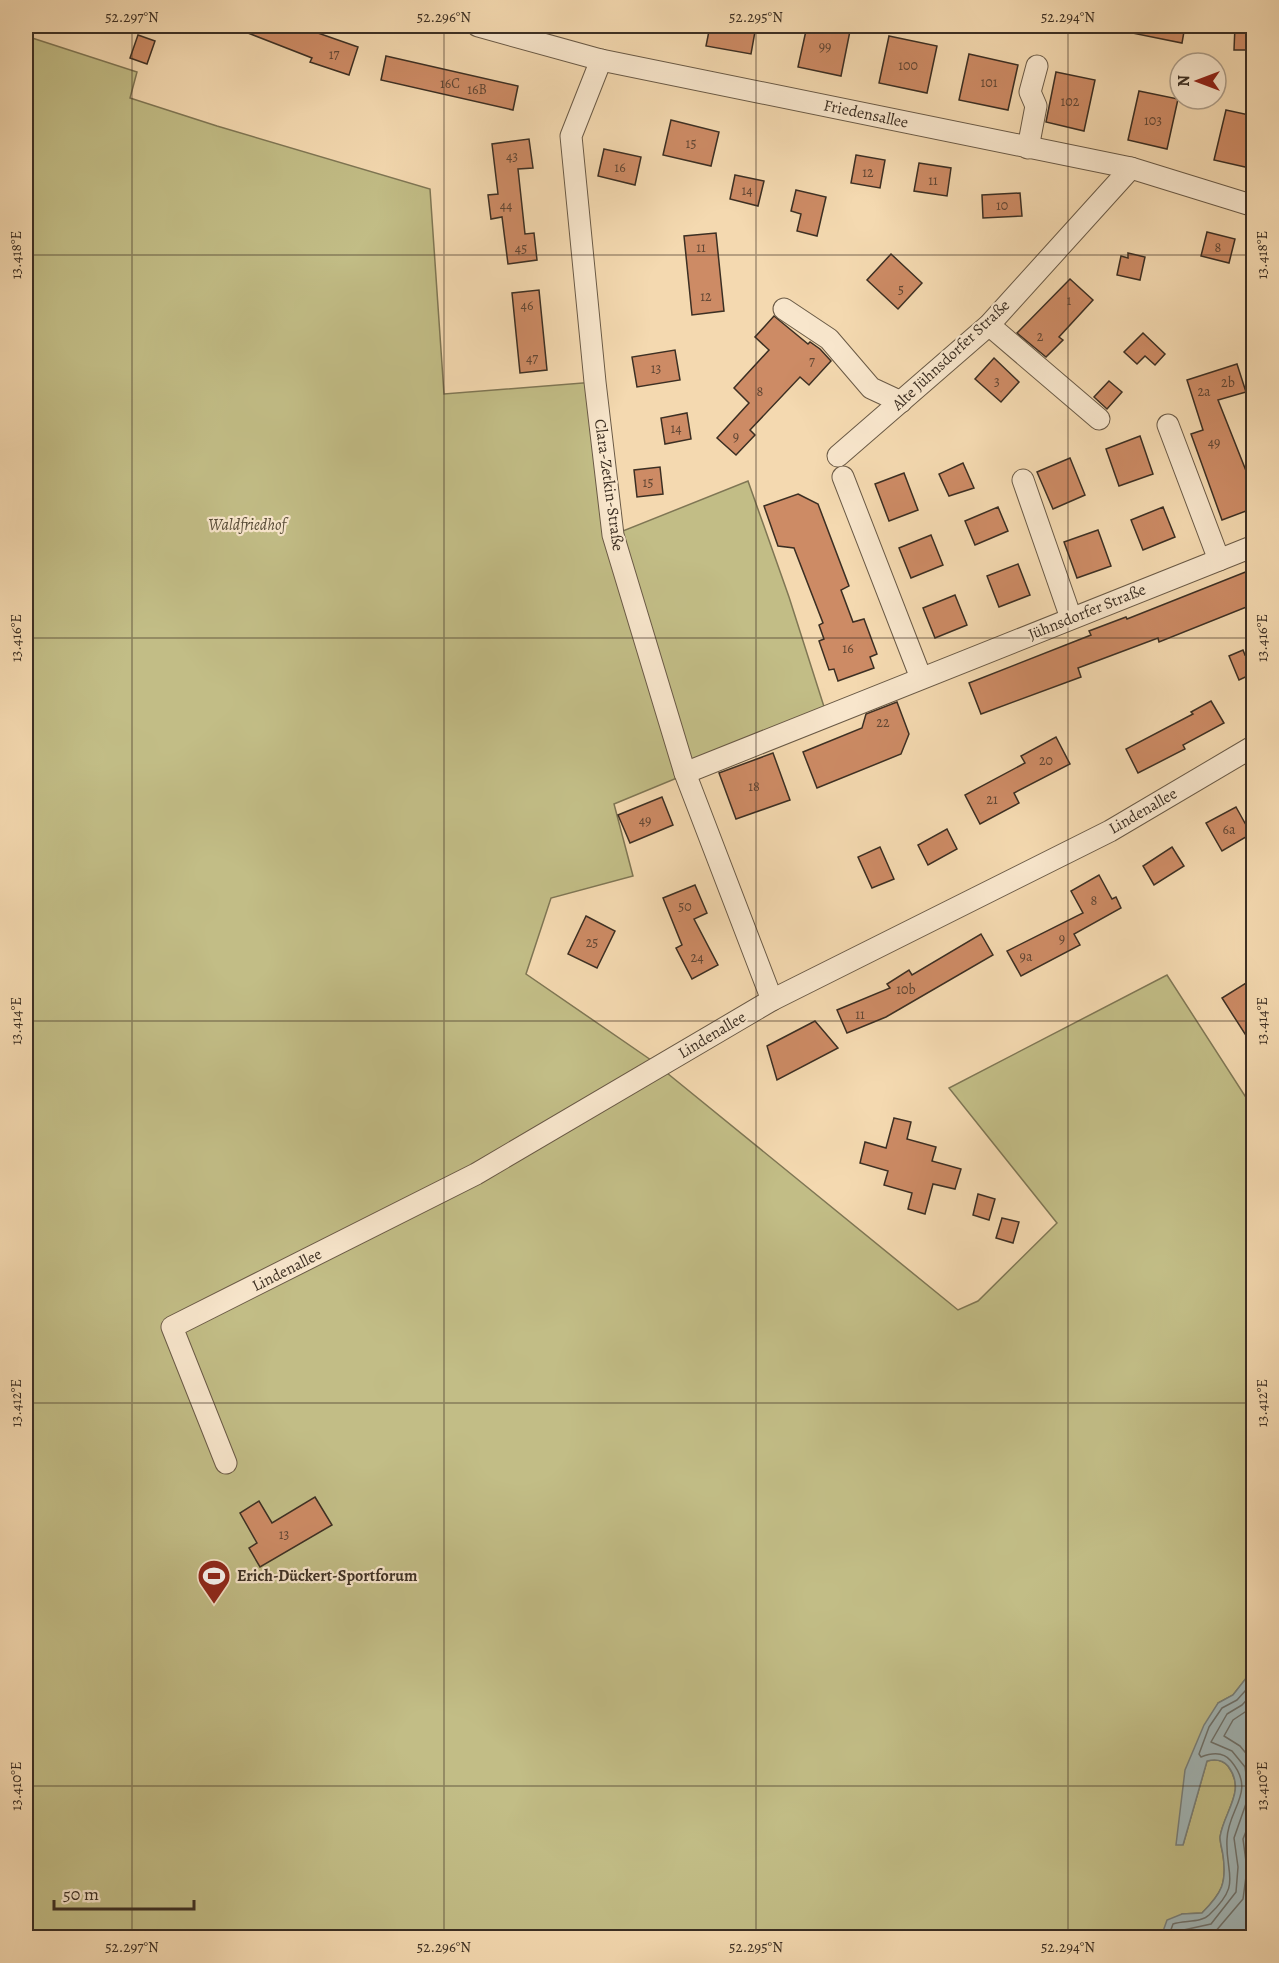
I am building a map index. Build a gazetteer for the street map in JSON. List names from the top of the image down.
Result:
{
  "streets": {
    "street": [
      "Friedensallee",
      "Alte Jühnsdorfer Straße",
      "Clara-Zetkin-Straße",
      "Jühnsdorfer Straße",
      "Lindenallee"
    ]
  },
  "crossings": [
    ["Friedensallee", "Alte Jühnsdorfer Straße"],
    ["Friedensallee", "Clara-Zetkin-Straße"],
    ["Clara-Zetkin-Straße", "Jühnsdorfer Straße"],
    ["Clara-Zetkin-Straße", "Lindenallee"]
  ],
  "parks": ["Waldfriedhof"],
  "places": {
    "sports": ["Erich-Dückert-Sportforum"]
  },
  "house_numbers": [
    "99",
    "17",
    "100",
    "101",
    "16C",
    "16B",
    "102",
    "103",
    "15",
    "43",
    "16",
    "12",
    "11",
    "14",
    "44",
    "10",
    "11",
    "8",
    "45",
    "5",
    "12",
    "1",
    "46",
    "2",
    "47",
    "7",
    "13",
    "3",
    "2b",
    "8",
    "2a",
    "14",
    "9",
    "49",
    "15",
    "16",
    "22",
    "20",
    "18",
    "21",
    "49",
    "6a",
    "8",
    "50",
    "9",
    "25",
    "9a",
    "24",
    "10b",
    "11",
    "13"
  ],
  "scale_bar": "50 m",
  "north": "left",
  "coordinates": [
    "52.297°N",
    "52.296°N",
    "52.295°N",
    "52.294°N",
    "13.418°E",
    "13.416°E",
    "13.414°E",
    "13.412°E",
    "13.410°E"
  ]
}
